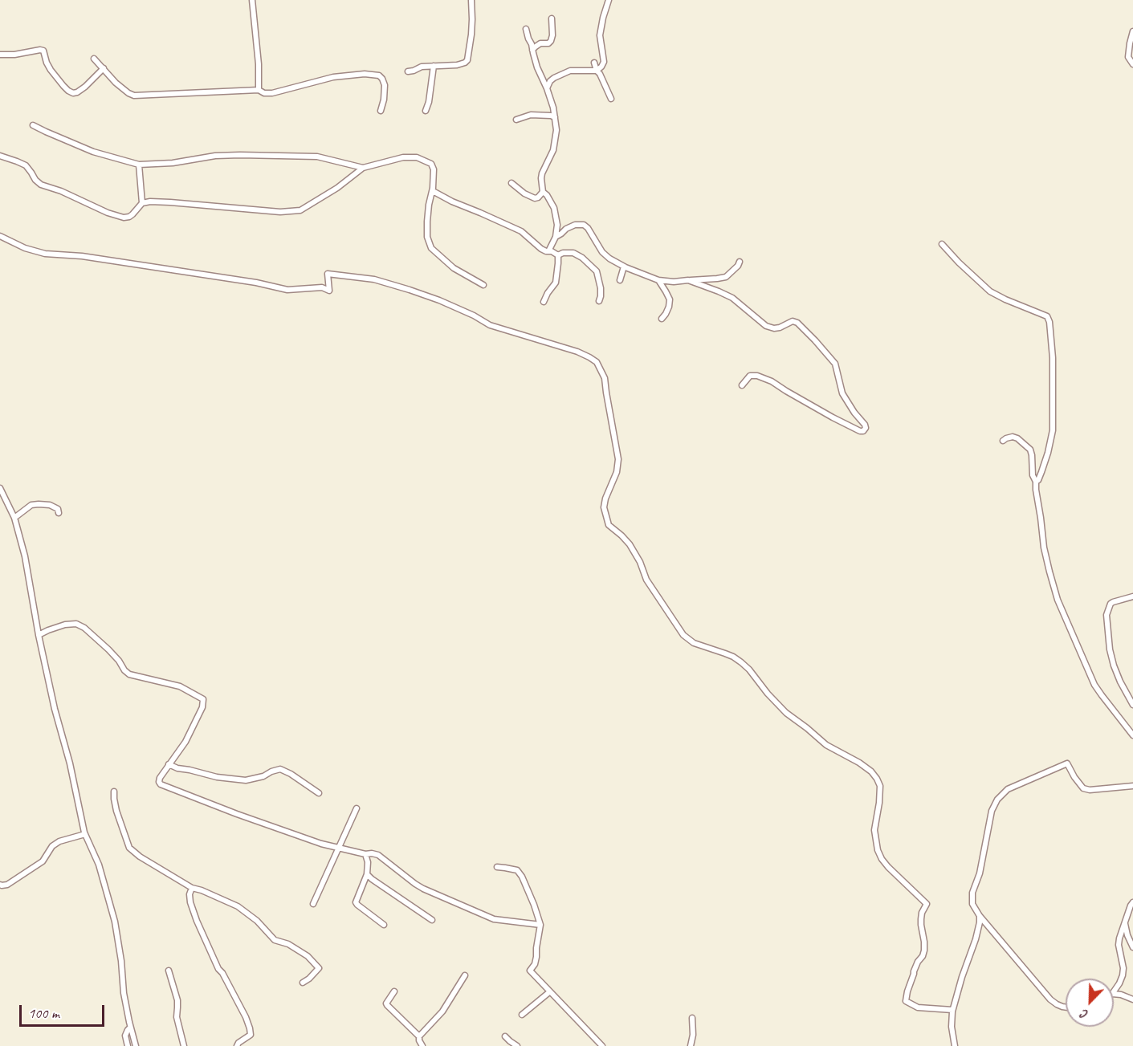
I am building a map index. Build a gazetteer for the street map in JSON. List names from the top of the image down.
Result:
{
  "scale_bar": "100 m",
  "north": "bottom left"
}
